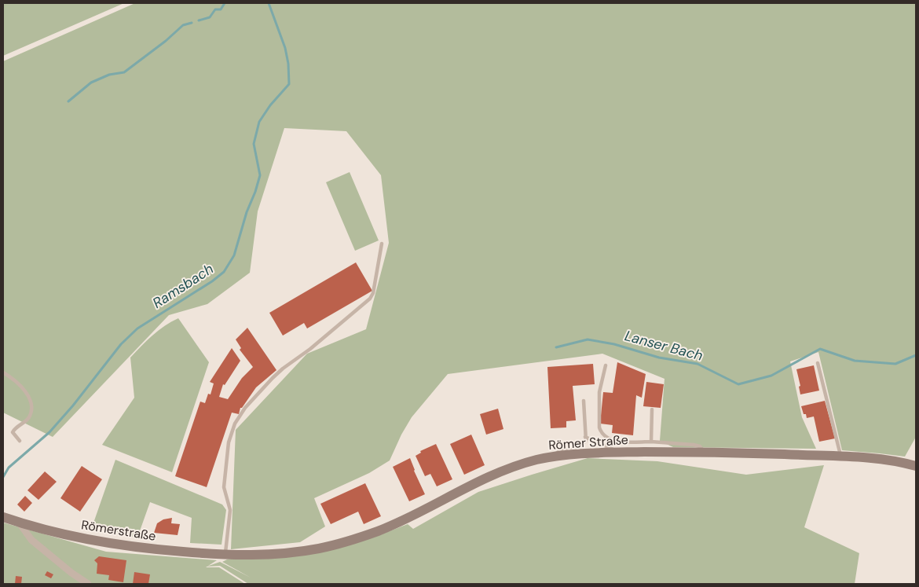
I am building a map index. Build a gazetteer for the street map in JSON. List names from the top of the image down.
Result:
{
  "streets": {
    "main road": ["Römer Straße", "Römerstraße"]
  },
  "crossings": [
    ["Römer Straße", "Römerstraße"]
  ],
  "water": ["Ramsbach", "Lanser Bach"]
}
